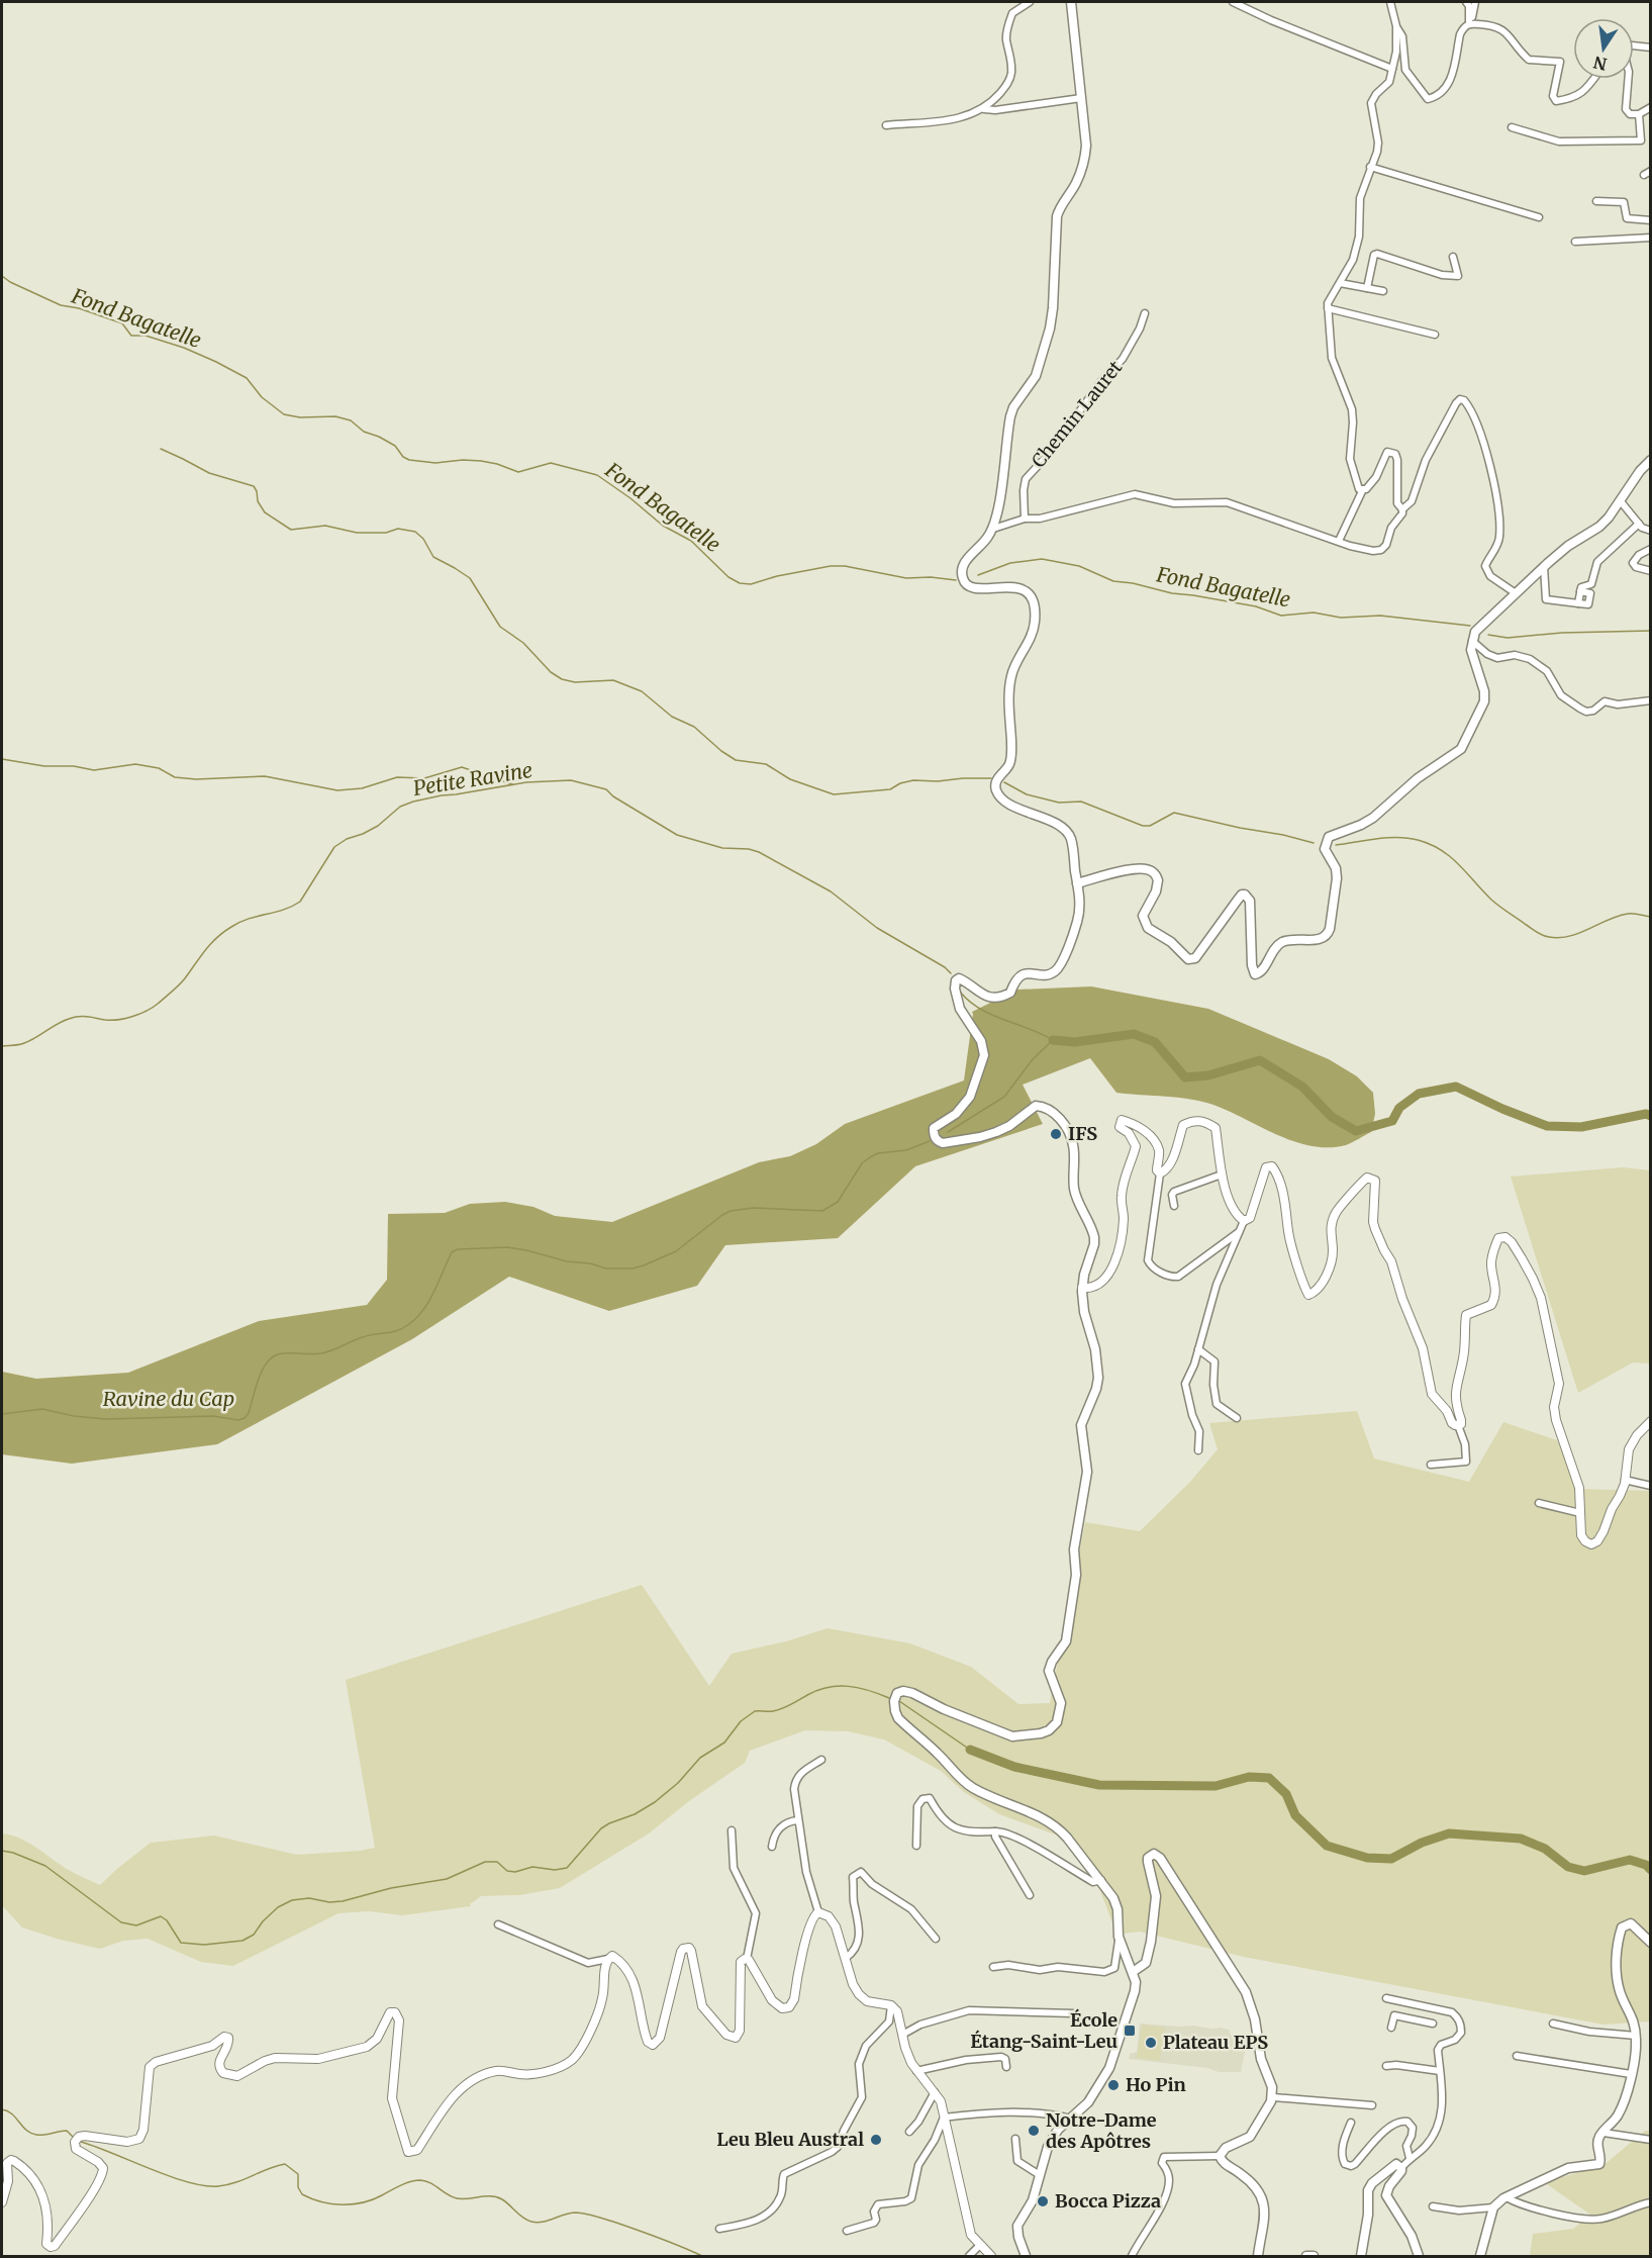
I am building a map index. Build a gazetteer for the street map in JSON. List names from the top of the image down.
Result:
{
  "streets": {
    "street": ["Chemin Lauret"]
  },
  "water": ["Fond Bagatelle", "Petite Ravine", "Ravine du Cap"],
  "places": {
    "other": [
      "IFS",
      "Plateau EPS",
      "Ho Pin",
      "Notre-Dame des Apôtres",
      "Leu Bleu Austral",
      "Bocca Pizza"
    ],
    "transit": ["École Étang-Saint-Leu"]
  },
  "north": "bottom"
}
